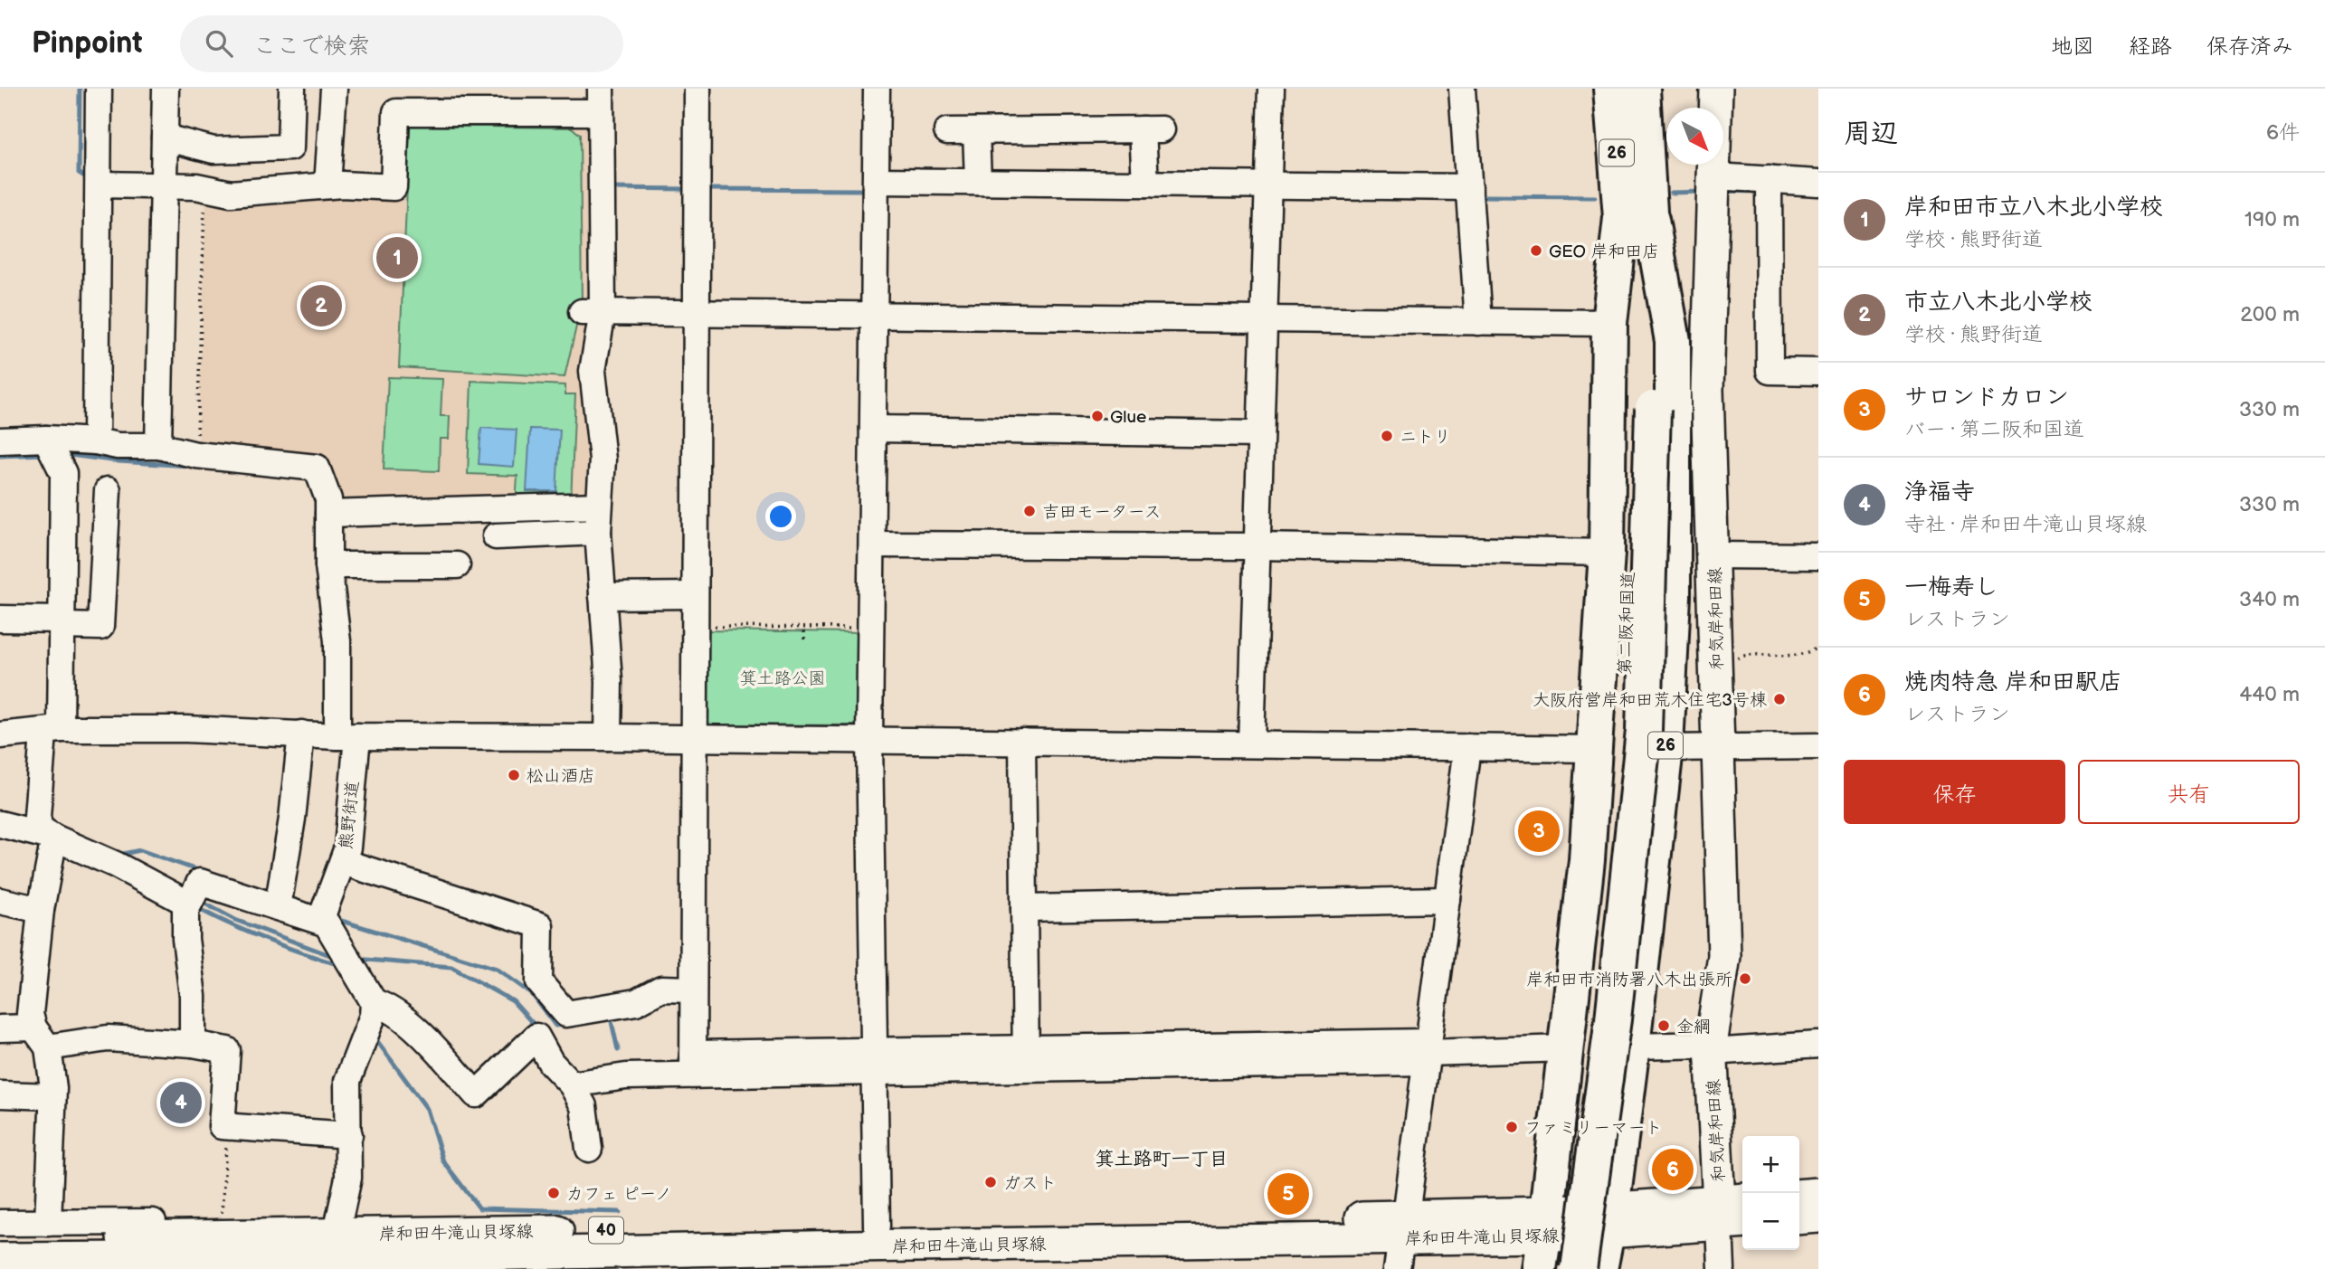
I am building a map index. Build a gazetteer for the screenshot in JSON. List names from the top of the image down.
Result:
{
  "streets": {
    "highway": ["26", "第二阪和国道"],
    "main road": ["和気岸和田線", "40", "岸和田牛滝山貝塚線"],
    "street": ["熊野街道"]
  },
  "crossings": [
    ["26", "第二阪和国道"],
    ["26", "岸和田牛滝山貝塚線"],
    ["和気岸和田線", "岸和田牛滝山貝塚線"]
  ],
  "districts": ["箕土路町一丁目"],
  "parks": ["箕土路公園"],
  "places": [
    "GEO 岸和田店",
    "Glue",
    "ニトリ",
    "吉田モータース",
    "大阪府営岸和田荒木住宅3号棟",
    "松山酒店",
    "岸和田市消防署八木出張所",
    "金綱",
    "ファミリーマート",
    "ガスト",
    "カフェ ピーノ"
  ],
  "north": "bottom right",
  "page": {
    "header": "Pinpoint",
    "search": "ここで検索",
    "nav": ["地図", "経路", "保存済み"],
    "heading": ["周辺", "6件"],
    "list": [
      {
        "mark": "1",
        "name": "岸和田市立八木北小学校",
        "note": "学校 · 熊野街道",
        "value": "190 m"
      },
      {
        "mark": "2",
        "name": "市立八木北小学校",
        "note": "学校 · 熊野街道",
        "value": "200 m"
      },
      {
        "mark": "3",
        "name": "サロンドカロン",
        "note": "バー · 第二阪和国道",
        "value": "330 m"
      },
      {
        "mark": "4",
        "name": "浄福寺",
        "note": "寺社 · 岸和田牛滝山貝塚線",
        "value": "330 m"
      },
      {
        "mark": "5",
        "name": "一梅寿し",
        "note": "レストラン",
        "value": "340 m"
      },
      {
        "mark": "6",
        "name": "焼肉特急 岸和田駅店",
        "note": "レストラン",
        "value": "440 m"
      }
    ],
    "pins": [
      "1",
      "2",
      "3",
      "4",
      "6",
      "5"
    ],
    "buttons": ["保存", "共有"],
    "map_buttons": ["+", "−"]
  }
}
